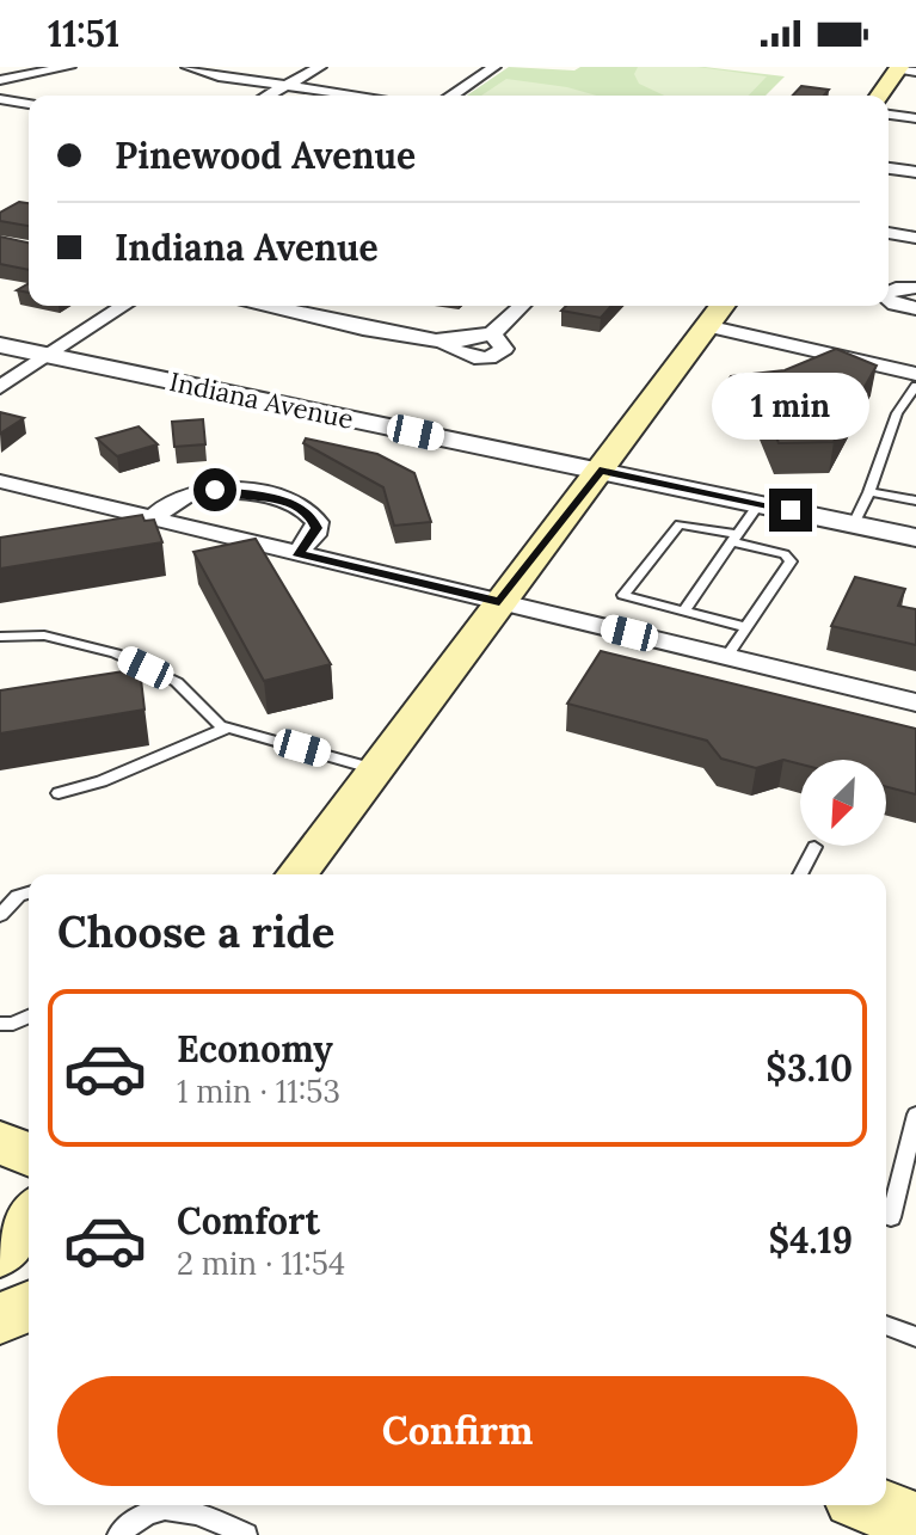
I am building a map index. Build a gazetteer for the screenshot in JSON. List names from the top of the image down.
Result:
{
  "streets": {
    "street": ["Indiana Avenue"]
  },
  "north": "bottom left",
  "page": {
    "status": "11:51",
    "banner": ["Pinewood Avenue", "Indiana Avenue"],
    "bubble": "1 min",
    "heading": "Choose a ride",
    "list": [
      {
        "name": "Economy",
        "note": "1 min · 11:53",
        "value": "$3.10"
      },
      {
        "name": "Comfort",
        "note": "2 min · 11:54",
        "value": "$4.19"
      }
    ],
    "buttons": "Confirm"
  }
}
